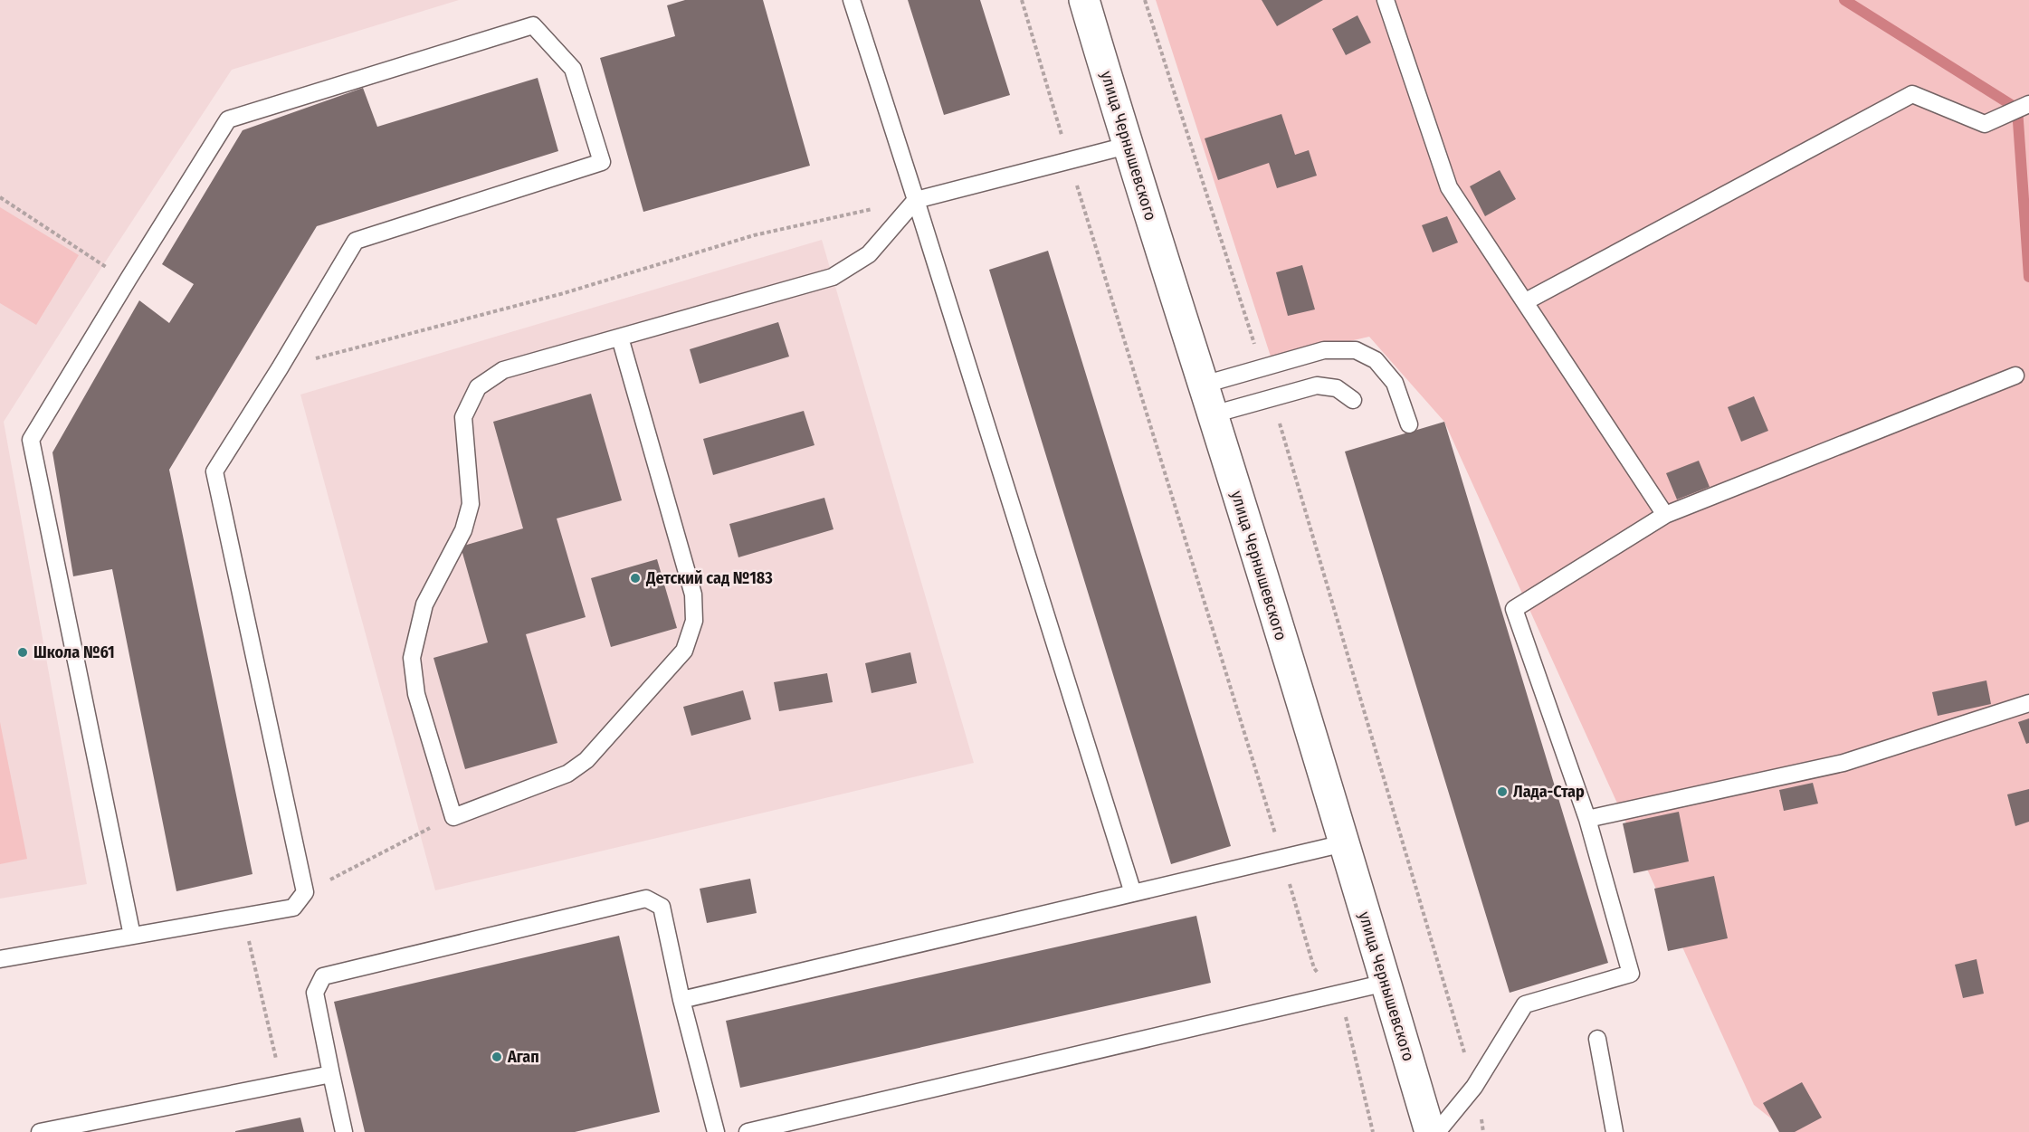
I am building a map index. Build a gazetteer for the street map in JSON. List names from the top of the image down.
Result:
{
  "streets": {
    "street": ["улица Чернышевского"]
  },
  "places": [
    "Детский сад №183",
    "Школа №61",
    "Лада-Стар",
    "Агап"
  ]
}
